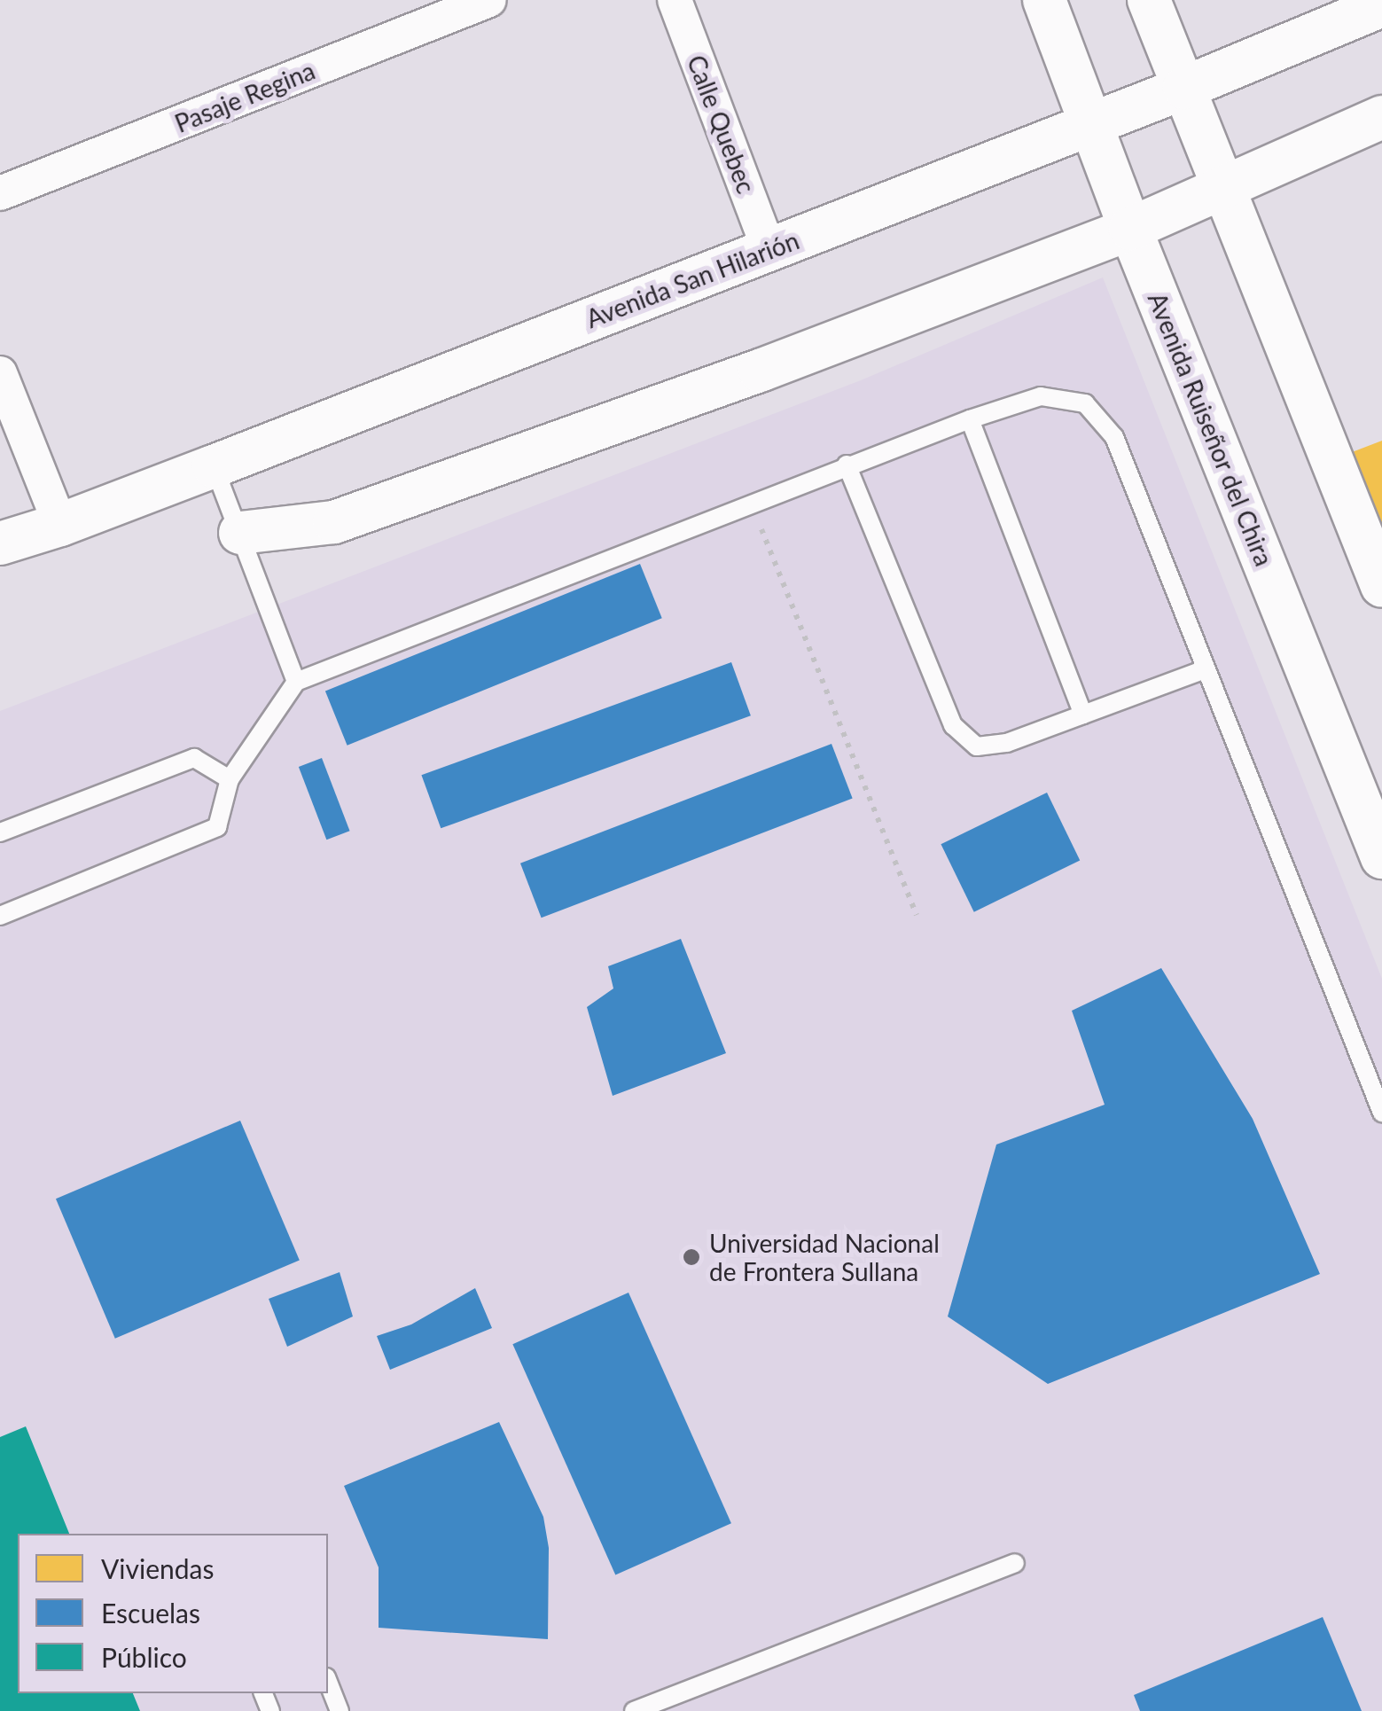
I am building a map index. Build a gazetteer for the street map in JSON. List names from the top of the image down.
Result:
{
  "streets": {
    "street": [
      "Pasaje Regina",
      "Calle Quebec",
      "Avenida San Hilarión",
      "Avenida Ruiseñor del Chira"
    ]
  },
  "crossings": [
    ["Calle Quebec", "Avenida San Hilarión"],
    ["Avenida San Hilarión", "Avenida Ruiseñor del Chira"]
  ],
  "places": ["Universidad Nacional de Frontera Sullana"],
  "legend": ["Viviendas", "Escuelas", "Público"]
}
